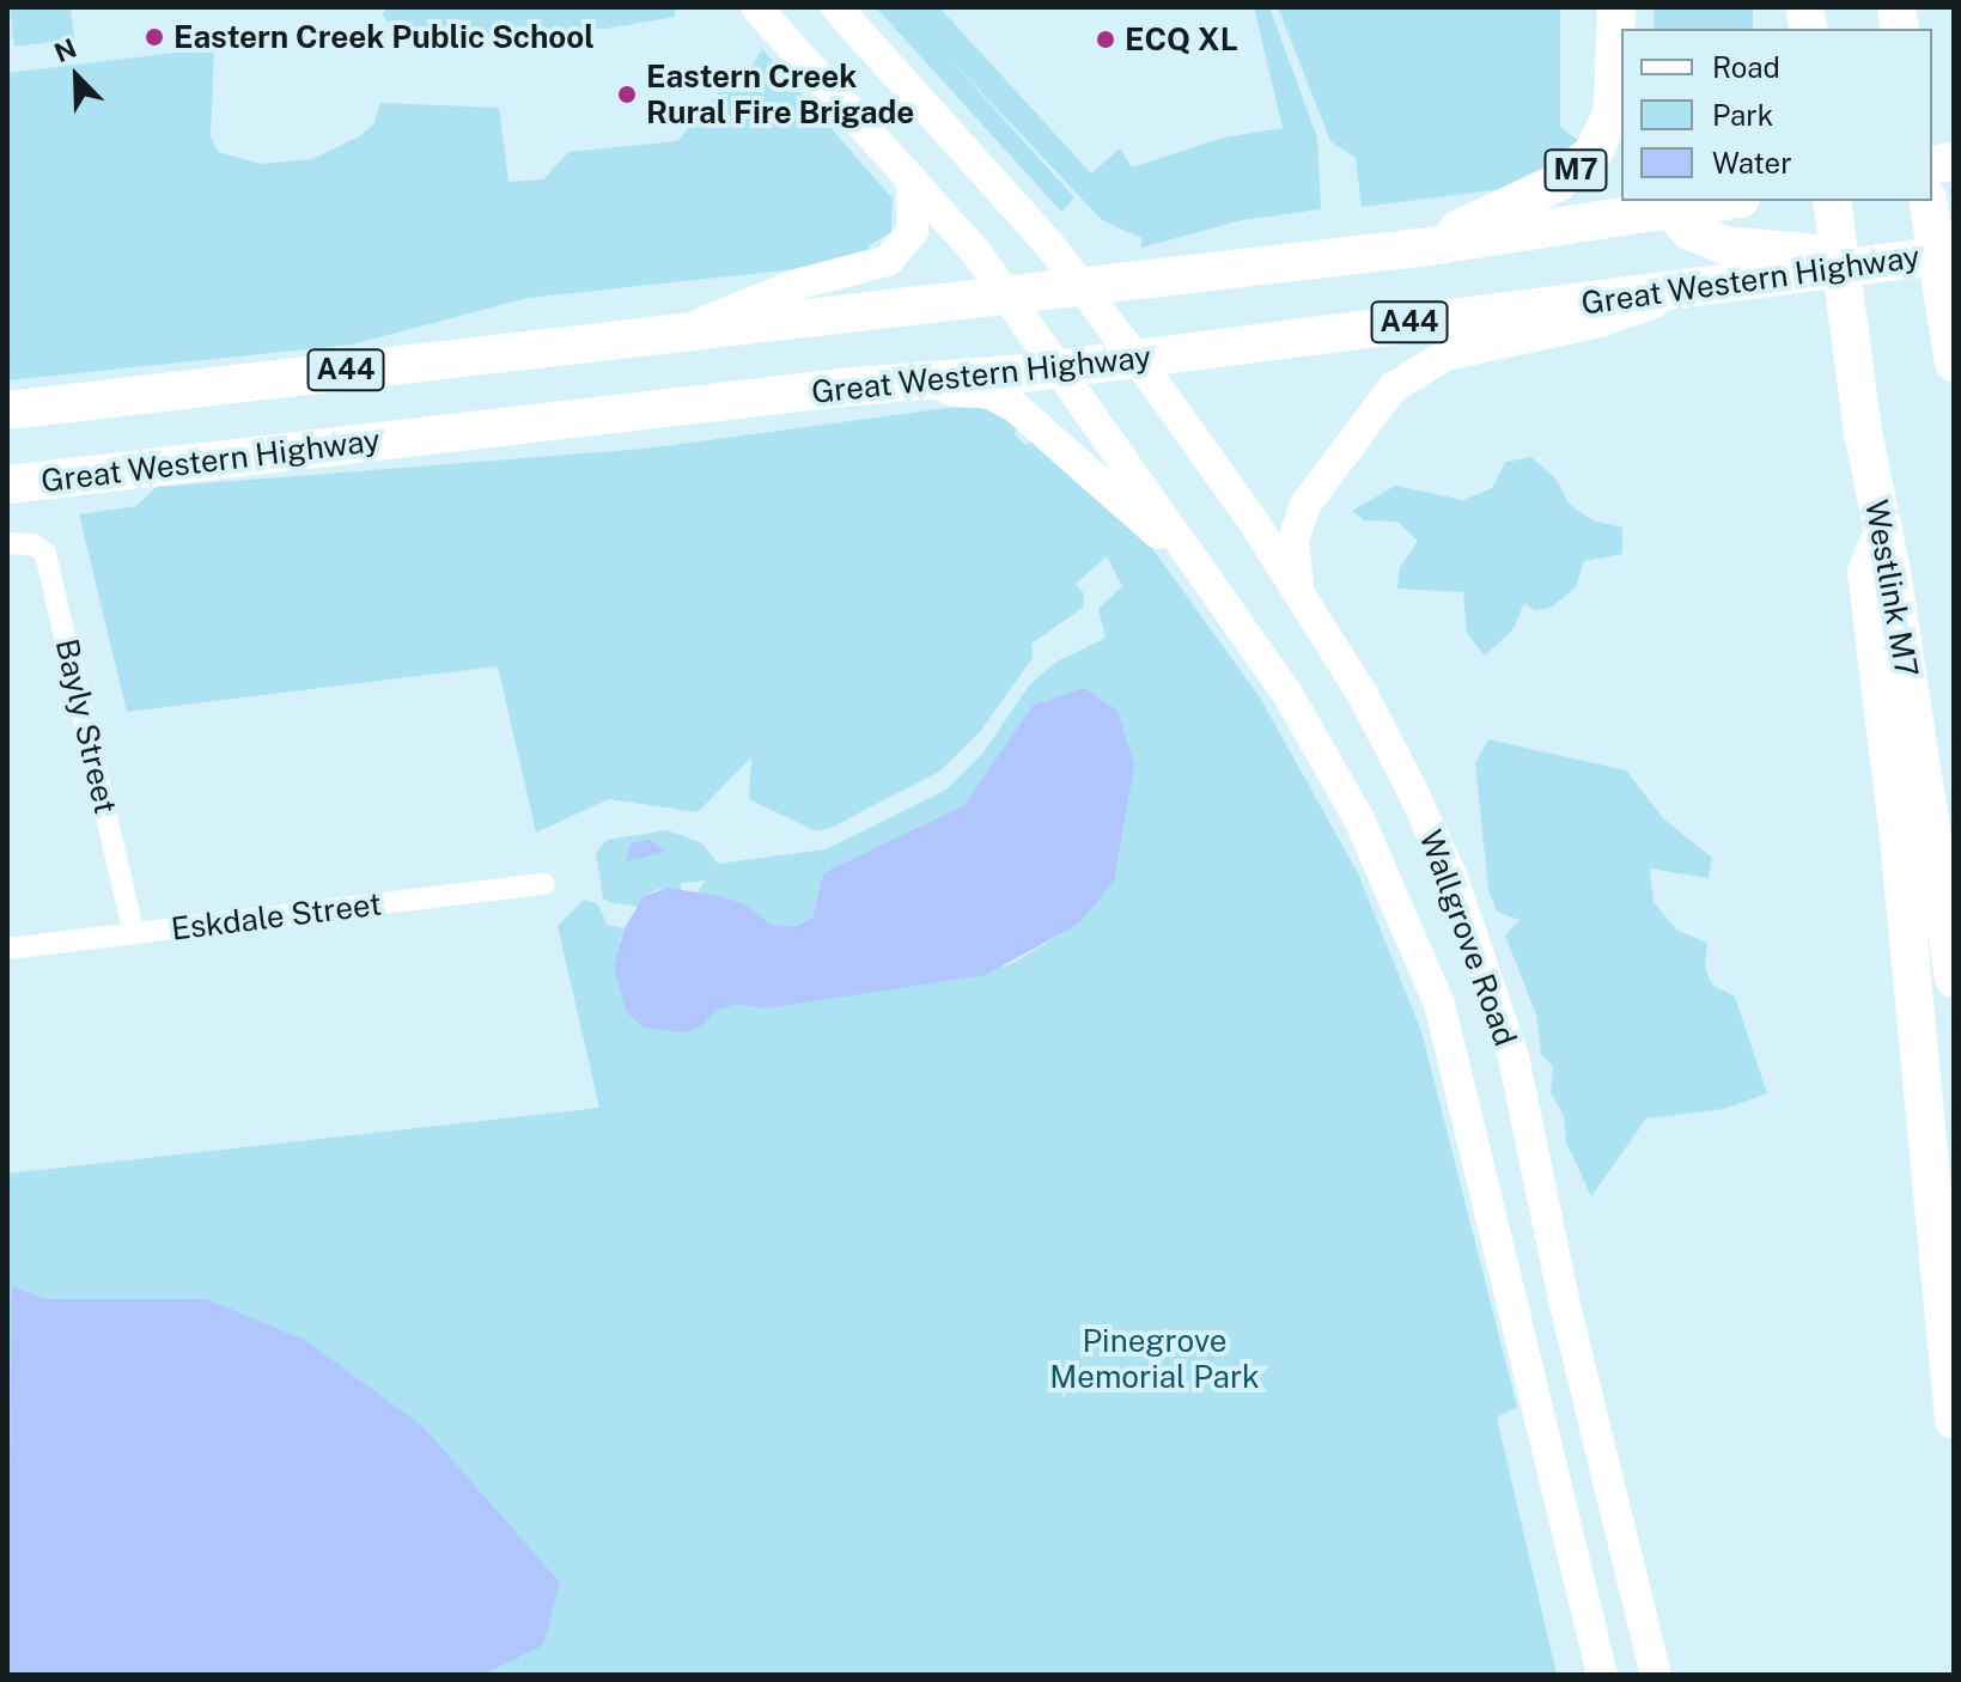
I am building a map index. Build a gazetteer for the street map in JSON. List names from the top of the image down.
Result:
{
  "streets": {
    "highway": [
      "M7",
      "Great Western Highway",
      "A44",
      "Westlink M7"
    ],
    "main road": ["Wallgrove Road"],
    "street": ["Bayly Street", "Eskdale Street"]
  },
  "crossings": [
    ["M7", "A44"],
    ["Great Western Highway", "Wallgrove Road"],
    ["A44", "Wallgrove Road"],
    ["Bayly Street", "Eskdale Street"]
  ],
  "parks": ["Pinegrove Memorial Park"],
  "places": ["Eastern Creek Public School", "ECQ XL", "Eastern Creek Rural Fire Brigade"],
  "legend": ["Road", "Park", "Water"],
  "north": "top left"
}
